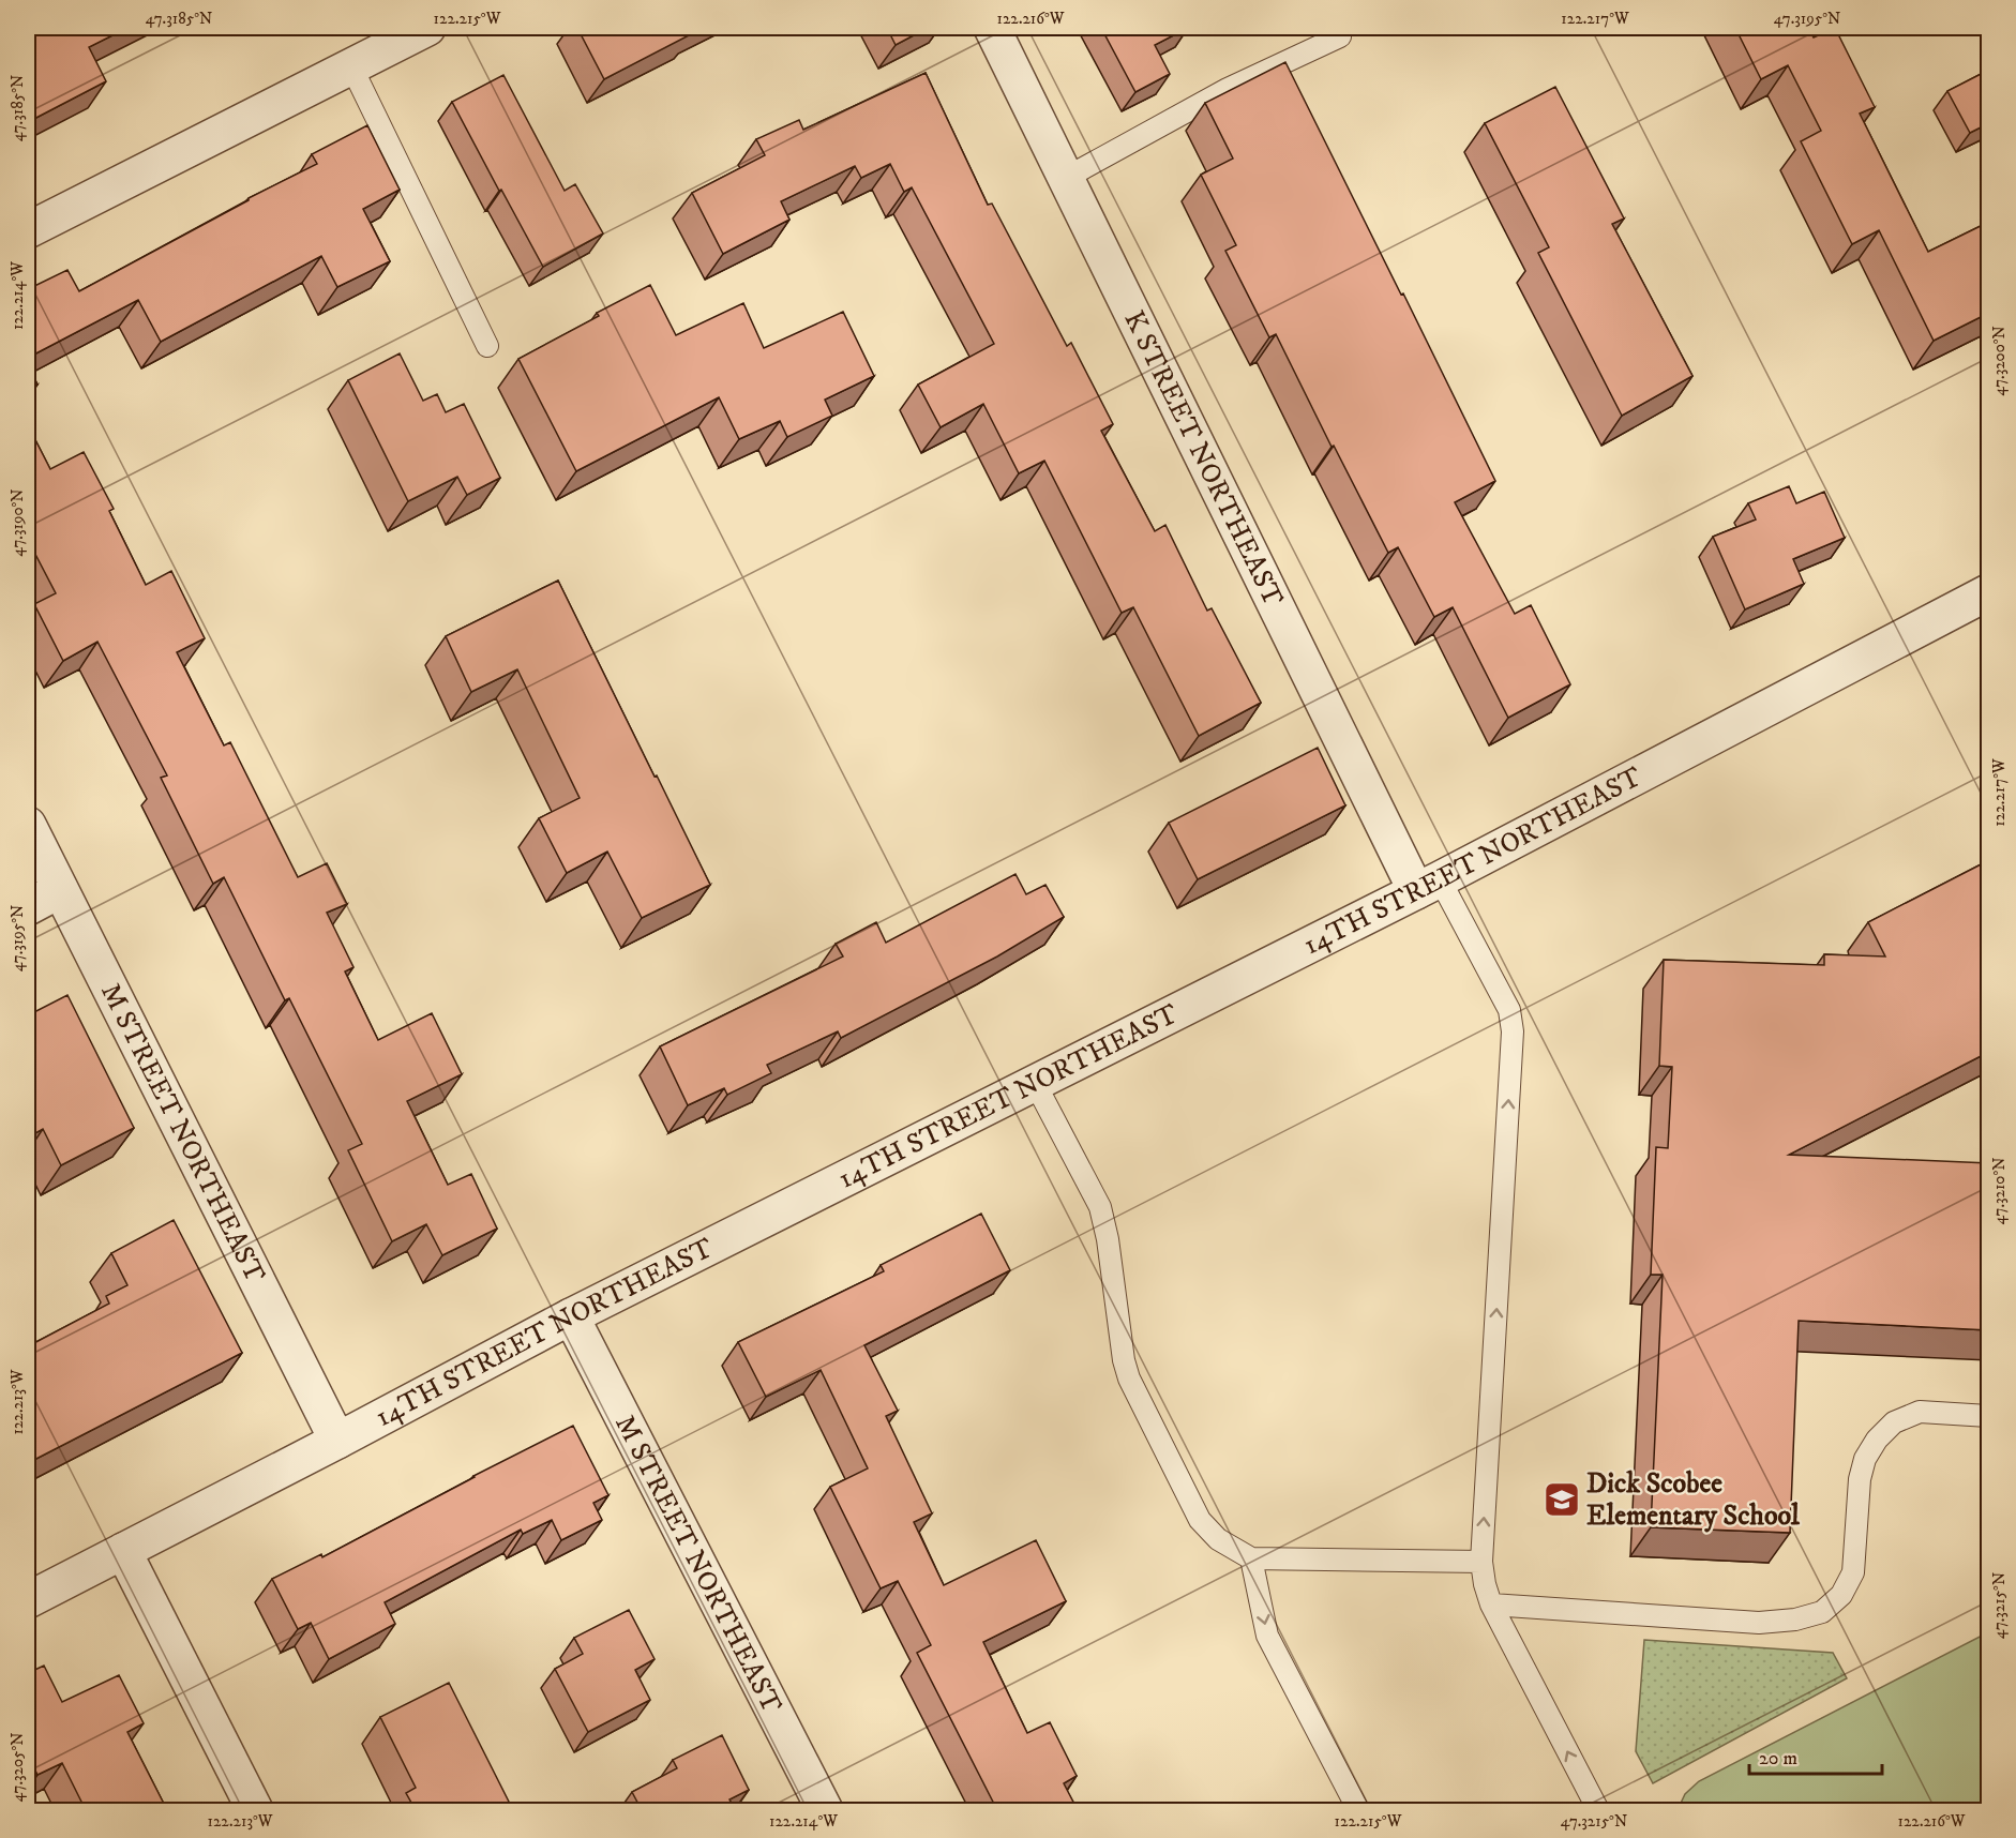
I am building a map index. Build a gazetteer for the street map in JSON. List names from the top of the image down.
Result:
{
  "streets": {
    "street": ["K STREET NORTHEAST", "14TH STREET NORTHEAST", "M STREET NORTHEAST"]
  },
  "crossings": [
    ["K STREET NORTHEAST", "14TH STREET NORTHEAST"],
    ["14TH STREET NORTHEAST", "M STREET NORTHEAST"]
  ],
  "places": {
    "school or university": ["Dick Scobee Elementary School"]
  },
  "scale_bar": "20 m",
  "coordinates": [
    "47.3185°N",
    "122.215°W",
    "122.216°W",
    "122.217°W",
    "47.3195°N",
    "122.214°W",
    "47.3200°N",
    "47.3190°N",
    "47.3210°N",
    "122.213°W",
    "47.3215°N",
    "47.3205°N"
  ]
}
